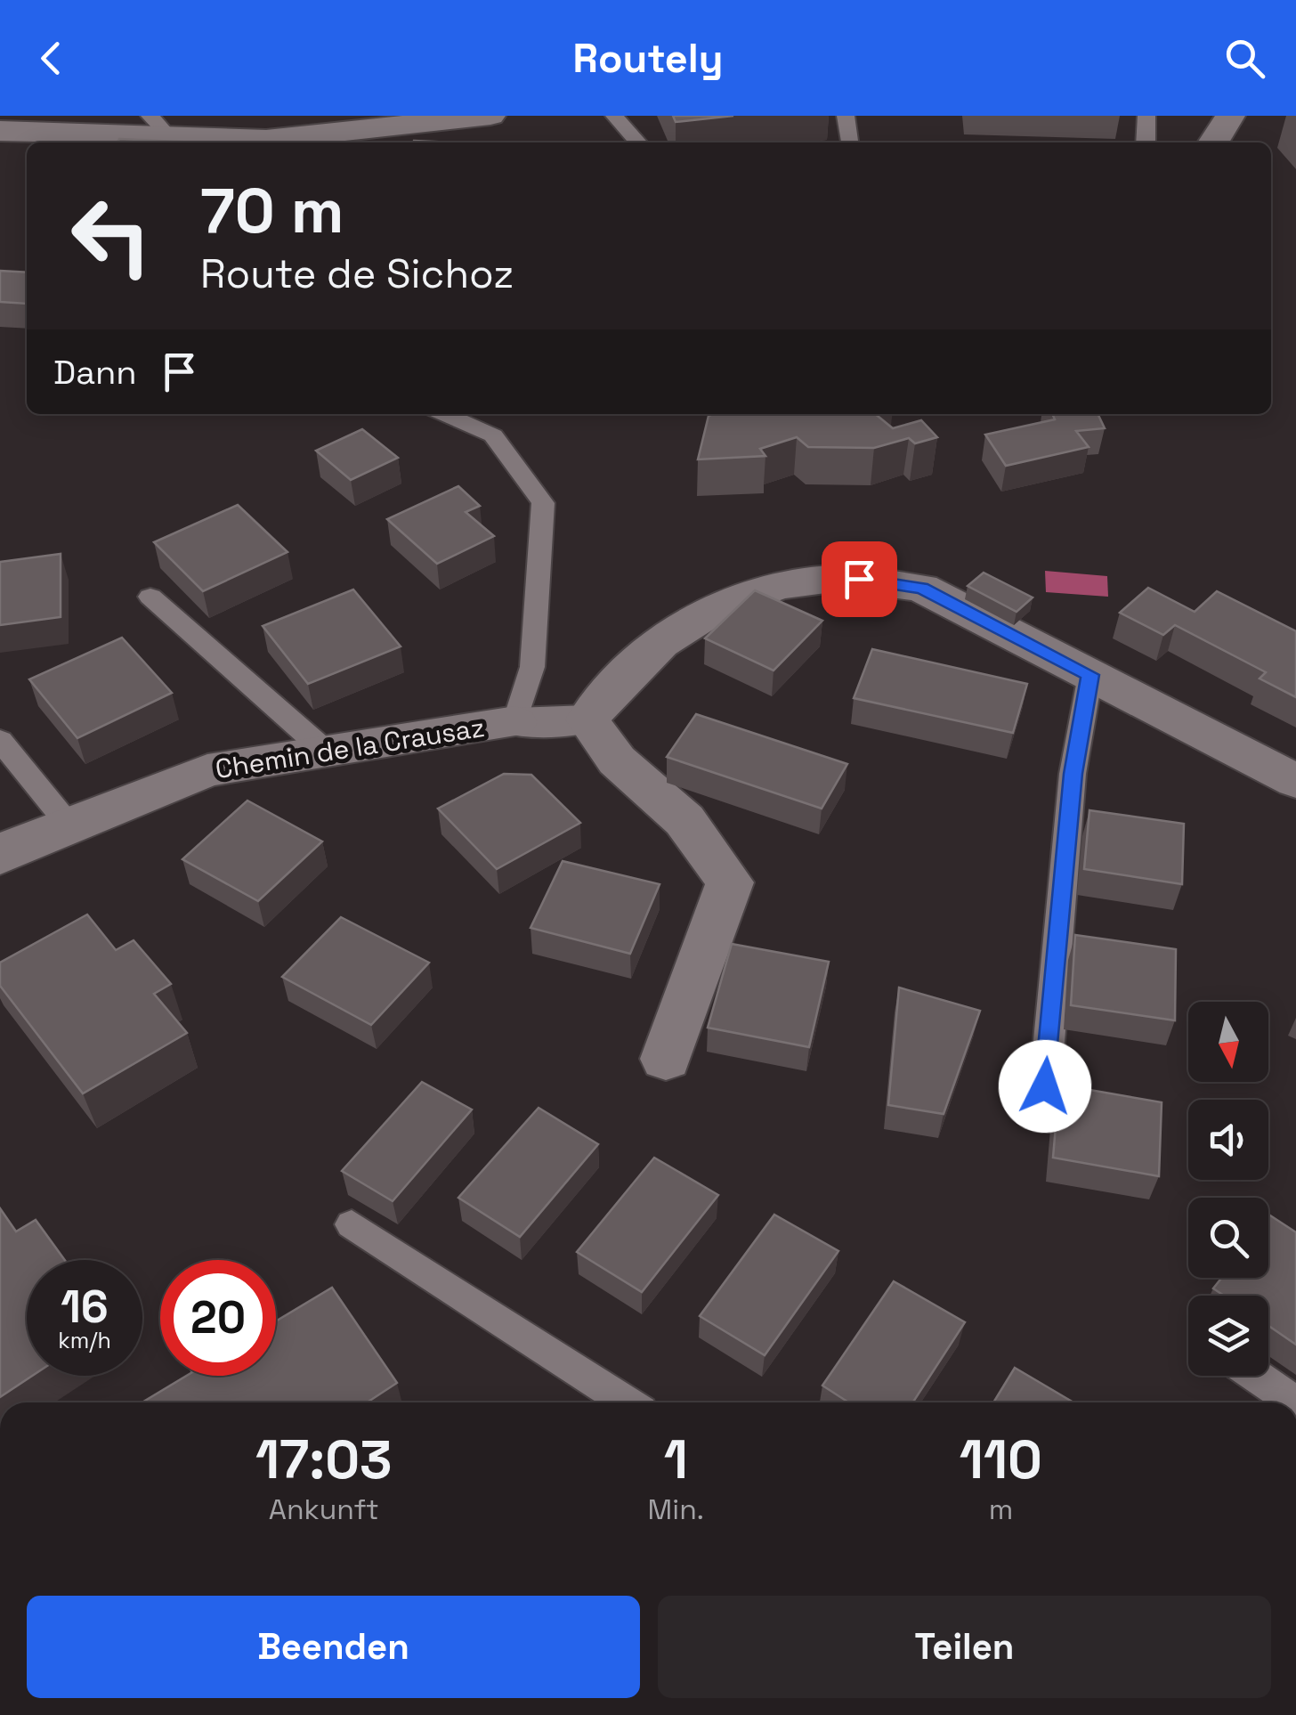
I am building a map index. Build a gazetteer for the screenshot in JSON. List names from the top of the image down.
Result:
{
  "streets": {
    "street": ["Chemin de la Crausaz"]
  },
  "north": "bottom",
  "page": {
    "header": "Routely",
    "turn": ["70 m", "Route de Sichoz"],
    "then": "Dann",
    "speed": "16 km/h",
    "limit": "20",
    "eta": [
      "17:03",
      "Ankunft",
      "1",
      "Min.",
      "110",
      "m"
    ],
    "buttons": ["Beenden", "Teilen"]
  }
}
